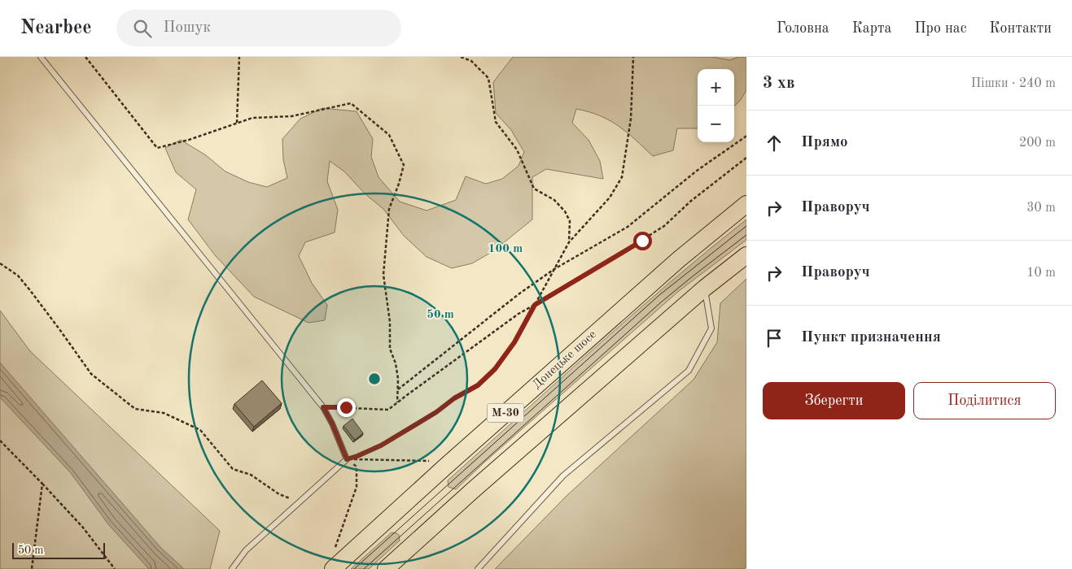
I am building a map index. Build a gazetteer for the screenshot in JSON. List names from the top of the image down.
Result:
{
  "streets": {
    "highway": ["Донецьке шосе", "М-30"]
  },
  "scale_bar": "50 m",
  "page": {
    "header": "Nearbee",
    "search": "Пошук",
    "nav": [
      "Головна",
      "Карта",
      "Про нас",
      "Контакти"
    ],
    "heading": ["3 хв", "Пішки · 240 m"],
    "map_buttons": ["+", "−"],
    "list": [
      ["Прямо", "200 m"],
      ["Праворуч", "30 m"],
      ["Праворуч", "10 m"],
      "Пункт призначення"
    ],
    "buttons": ["Зберегти", "Поділитися"],
    "scale": "50 m"
  },
  "rings": ["100 m", "50 m"]
}
